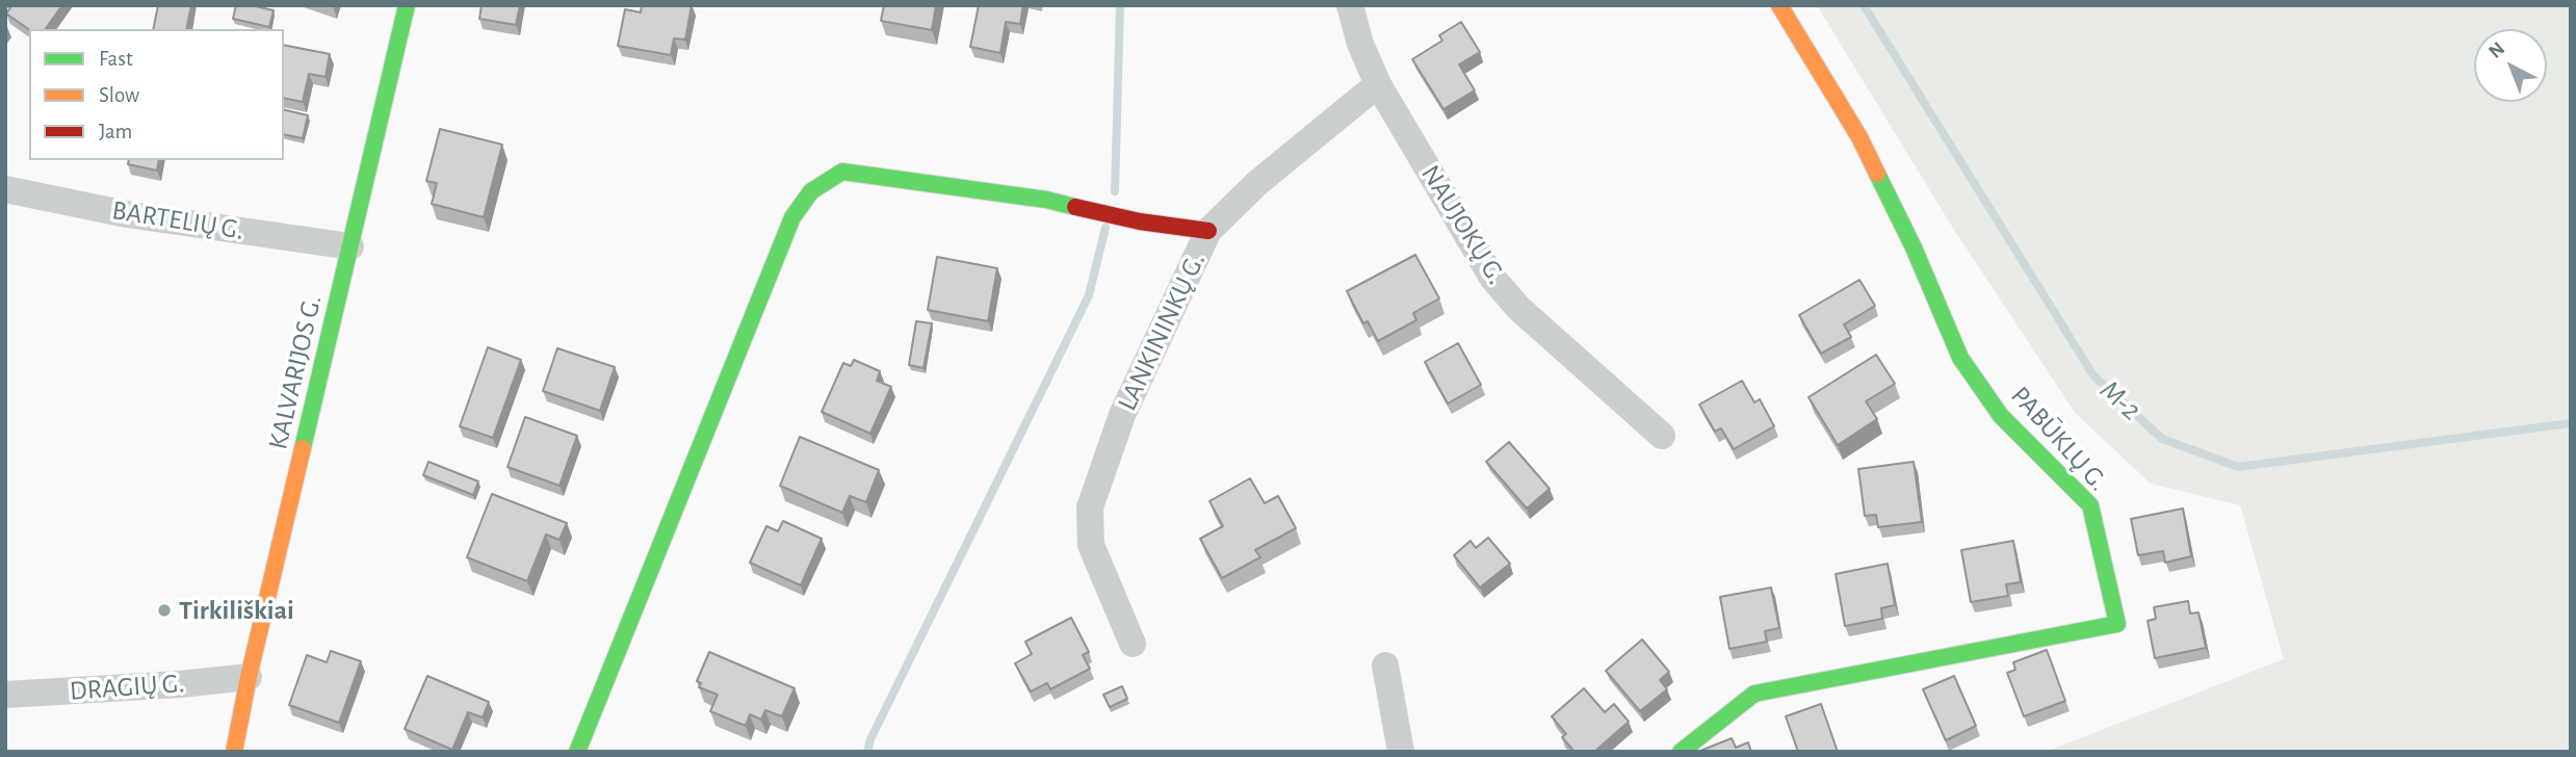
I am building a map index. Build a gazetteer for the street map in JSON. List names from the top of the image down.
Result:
{
  "streets": {
    "street": [
      "BARTELIŲ G.",
      "NAUJOKŲ G.",
      "LANKININKŲ G.",
      "KALVARIJOS G.",
      "PABŪKLŲ G.",
      "DRAGIŲ G."
    ]
  },
  "crossings": [
    ["BARTELIŲ G.", "KALVARIJOS G."],
    ["NAUJOKŲ G.", "LANKININKŲ G."],
    ["KALVARIJOS G.", "DRAGIŲ G."]
  ],
  "water": ["M-2"],
  "places": ["Tirkiliškiai"],
  "legend": ["Fast", "Slow", "Jam"],
  "north": "top left"
}
